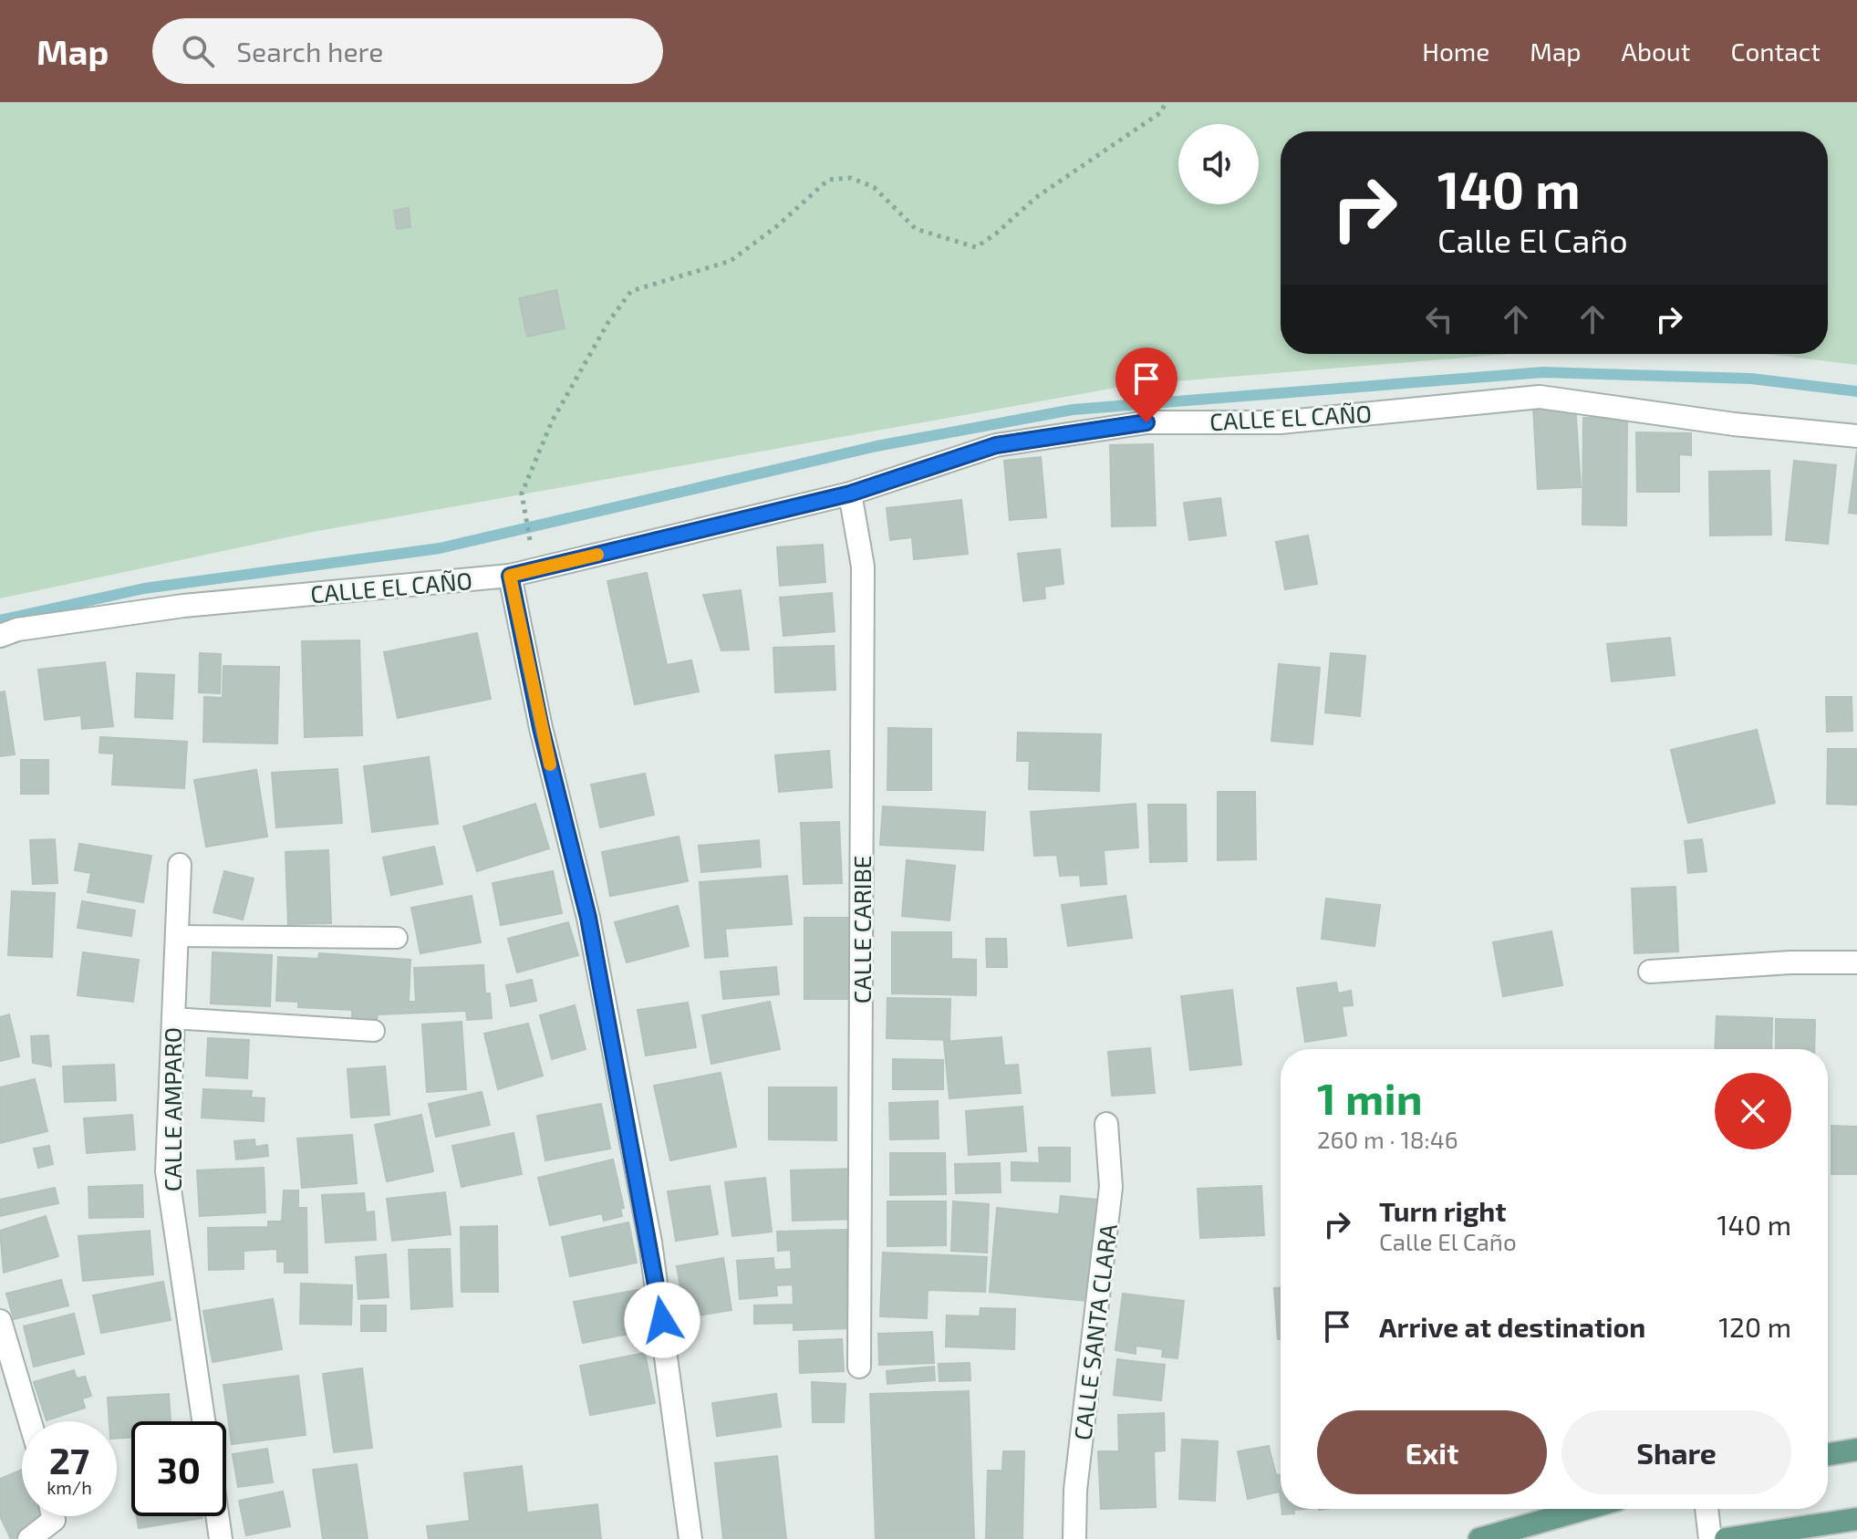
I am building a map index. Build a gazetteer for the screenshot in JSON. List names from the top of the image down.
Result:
{
  "streets": {
    "street": [
      "CALLE EL CAÑO",
      "CALLE CARIBE",
      "CALLE AMPARO",
      "CALLE SANTA CLARA"
    ]
  },
  "crossings": [
    ["CALLE EL CAÑO", "CALLE CARIBE"]
  ],
  "page": {
    "header": "Map",
    "search": "Search here",
    "nav": [
      "Home",
      "Map",
      "About",
      "Contact"
    ],
    "turn": ["140 m", "Calle El Caño"],
    "heading": ["1 min", "260 m · 18:46"],
    "list": [
      {
        "name": "Turn right",
        "note": "Calle El Caño",
        "value": "140 m"
      },
      {
        "name": "Arrive at destination",
        "value": "120 m"
      }
    ],
    "buttons": ["Exit", "Share"],
    "speed": "27 km/h",
    "limit": "30"
  }
}
